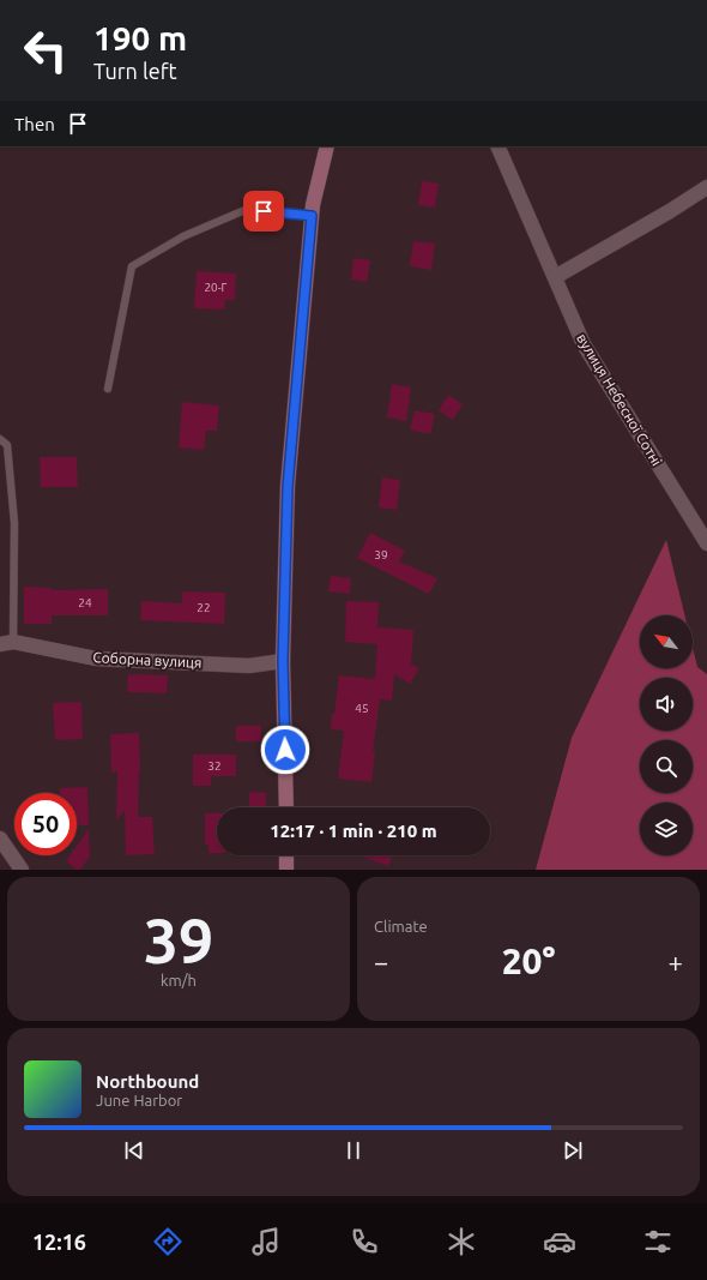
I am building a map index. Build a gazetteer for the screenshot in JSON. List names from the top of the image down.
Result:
{
  "streets": {
    "street": ["вулиця Небесної Сотні", "Соборна вулиця"]
  },
  "house_numbers": [
    "20-Г",
    "39",
    "24",
    "22",
    "45",
    "32"
  ],
  "north": "top left",
  "page": {
    "turn": ["190 m", "Turn left"],
    "then": "Then",
    "limit": "50",
    "trip": "12:17 · 1 min · 210 m",
    "tile": [
      ["39", "km/h"],
      "Climate"
    ],
    "heat": ["−", "20°", "+"],
    "song": ["Northbound", "June Harbor"],
    "tabs": "12:16"
  }
}
